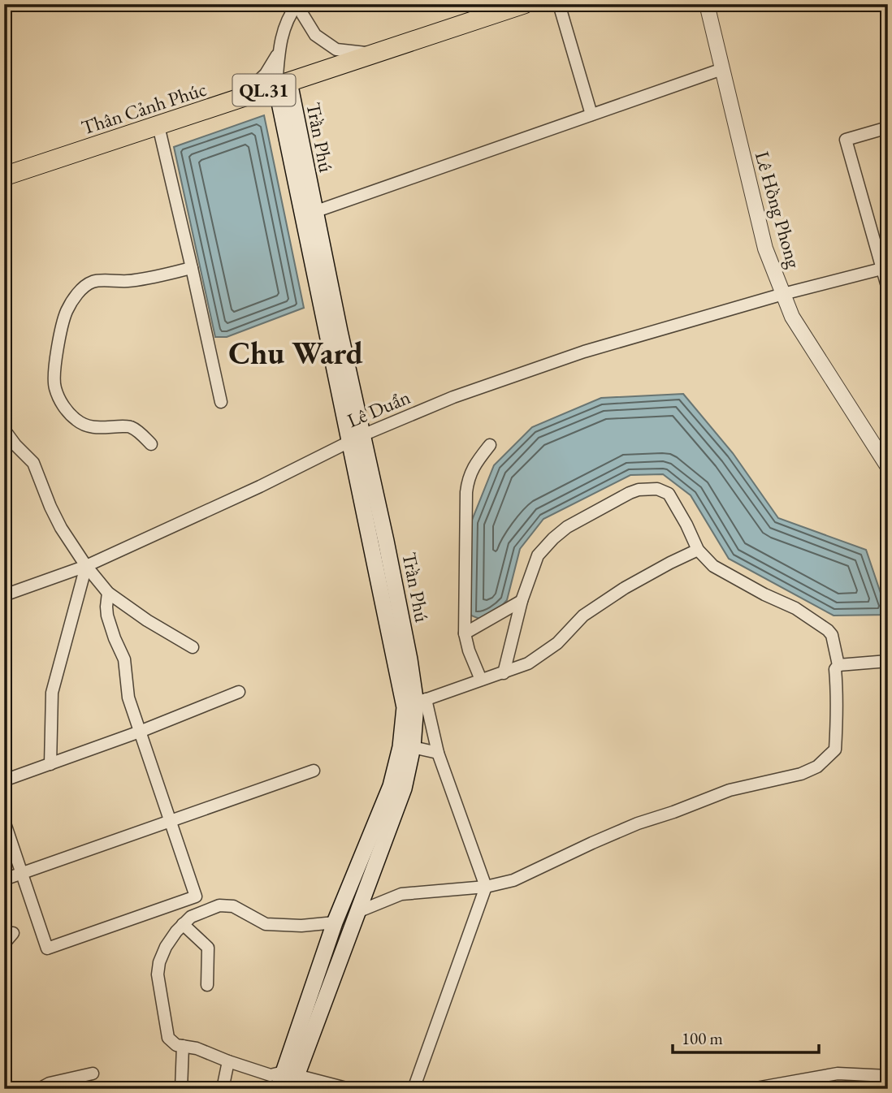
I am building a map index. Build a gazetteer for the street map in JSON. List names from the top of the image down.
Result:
{
  "streets": {
    "highway": ["QL.31", "Thân Cảnh Phúc"],
    "main road": ["Trần Phú"],
    "street": ["Lê Hồng Phong", "Lê Duẩn"]
  },
  "crossings": [
    ["Thân Cảnh Phúc", "Trần Phú"],
    ["Trần Phú", "Lê Duẩn"],
    ["Lê Hồng Phong", "Lê Duẩn"]
  ],
  "districts": ["Chu Ward"],
  "scale_bar": "100 m"
}
